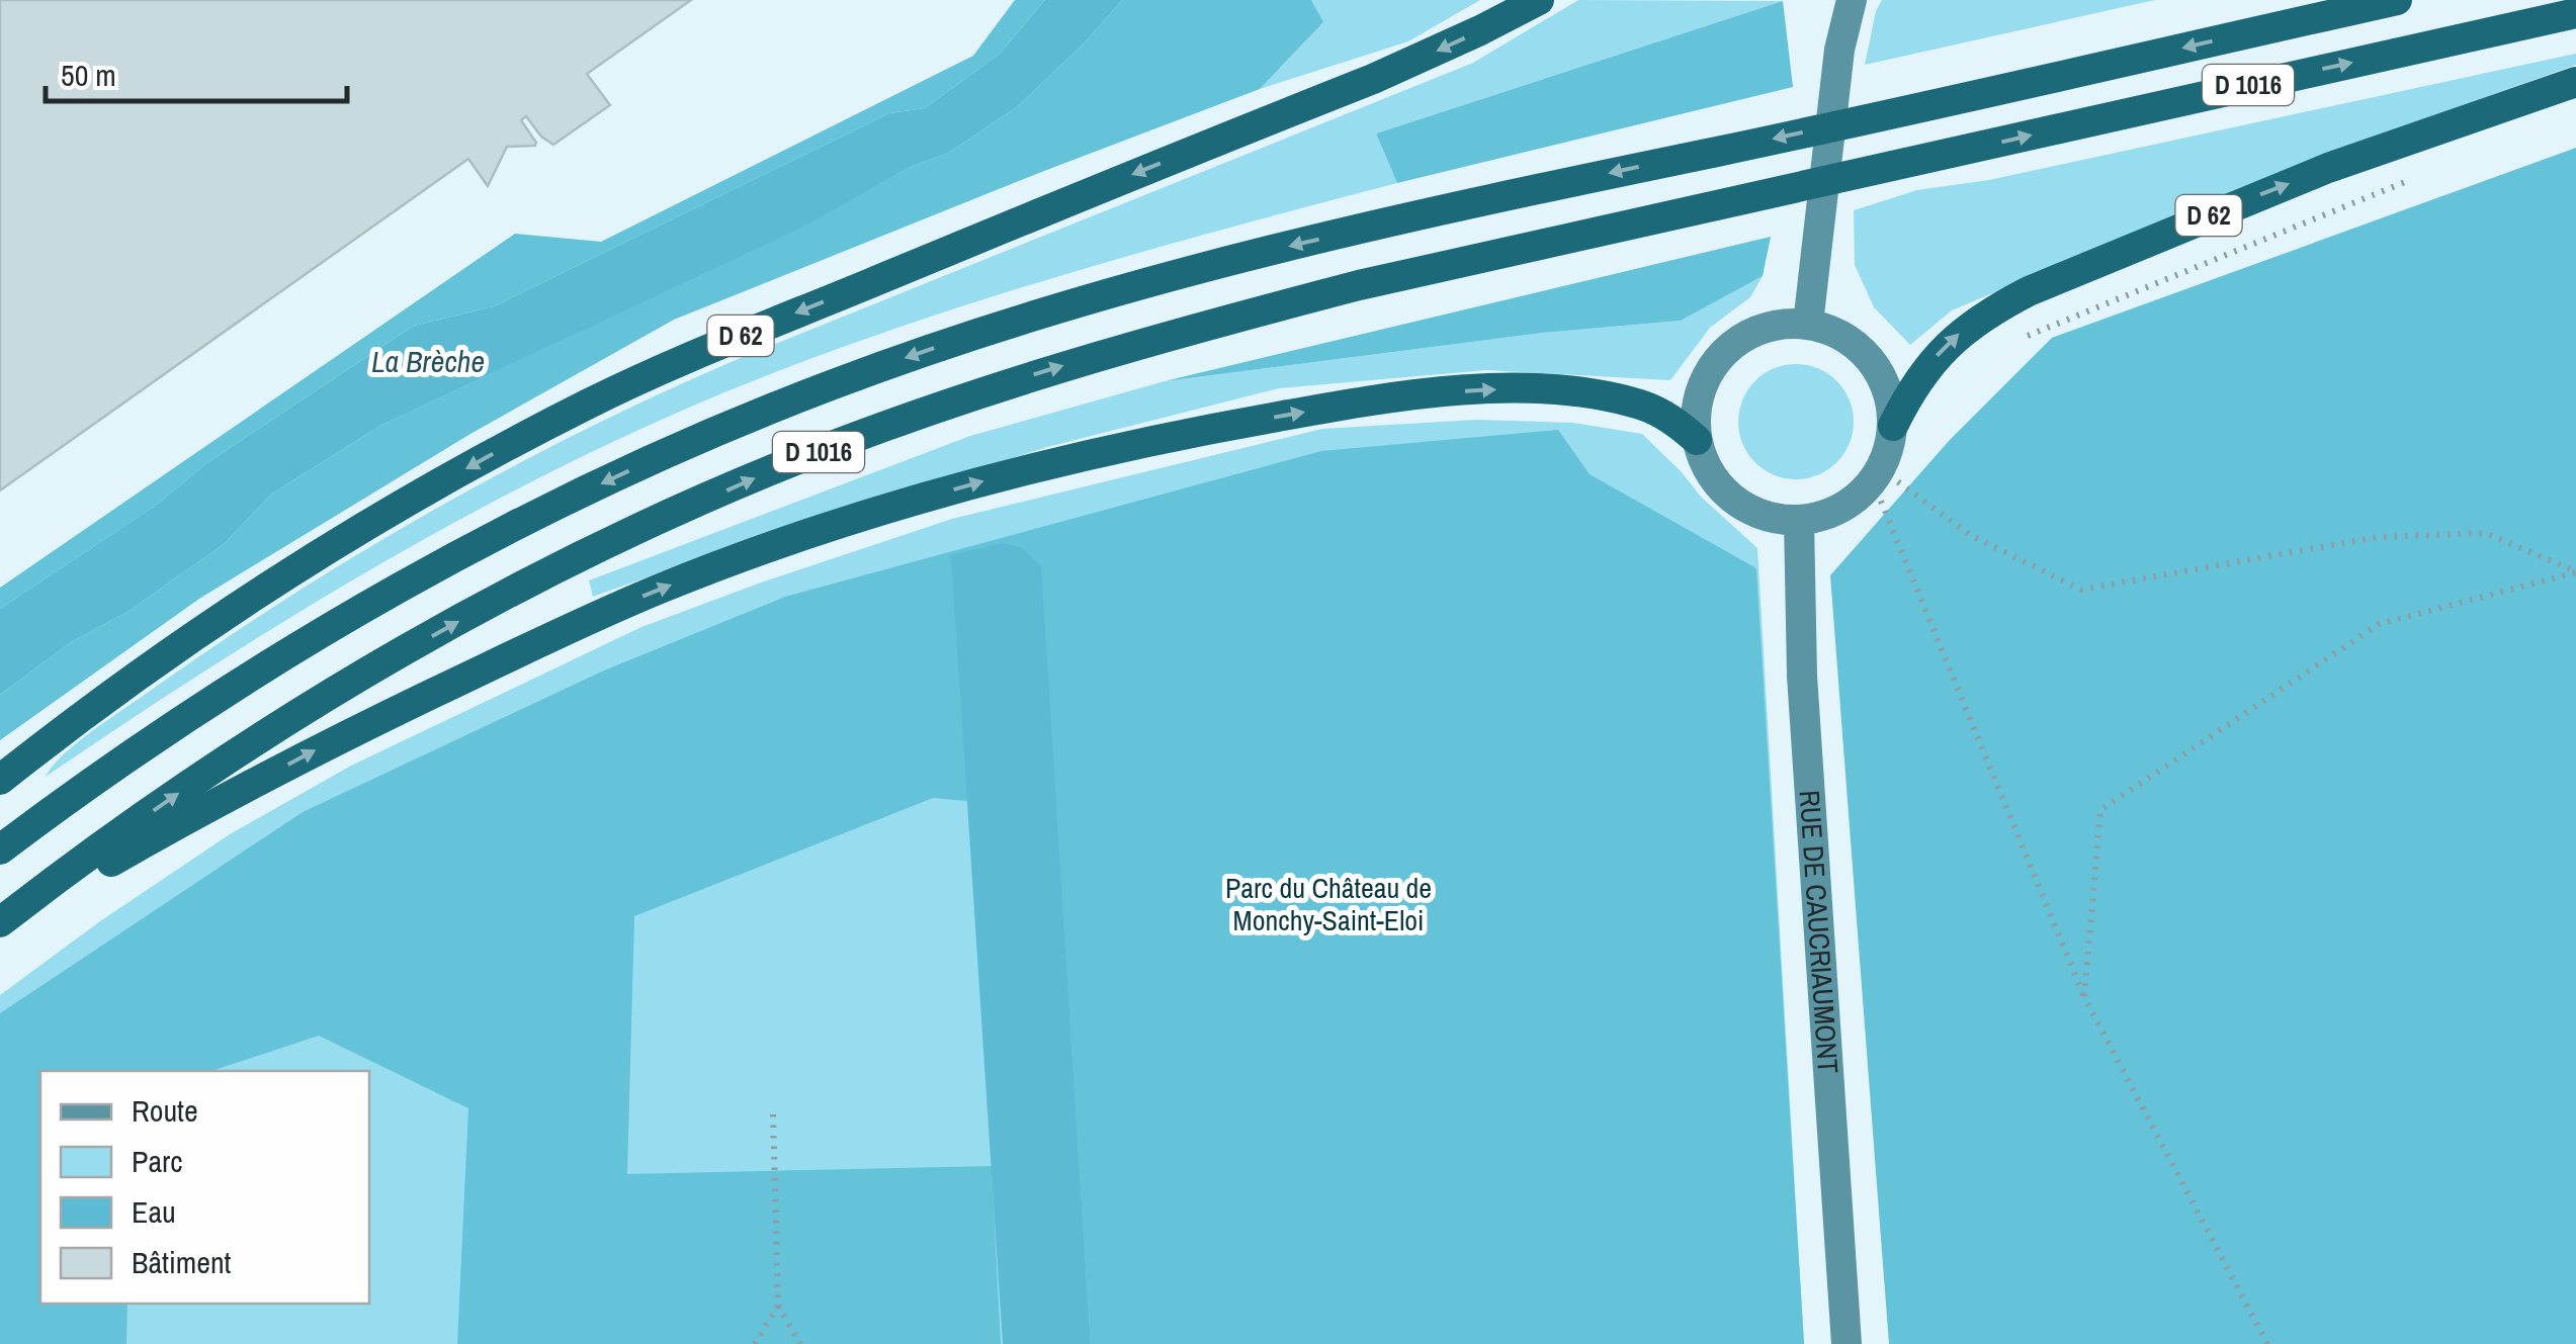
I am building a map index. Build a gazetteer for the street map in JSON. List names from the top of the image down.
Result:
{
  "streets": {
    "highway": ["D 1016", "D 62"],
    "street": ["RUE DE CAUCRIAUMONT"]
  },
  "crossings": [
    ["D 62", "RUE DE CAUCRIAUMONT"]
  ],
  "water": ["La Brèche"],
  "parks": ["Parc du Château de Monchy-Saint-Eloi"],
  "legend": [
    "Route",
    "Parc",
    "Eau",
    "Bâtiment"
  ],
  "scale_bar": "50 m"
}
